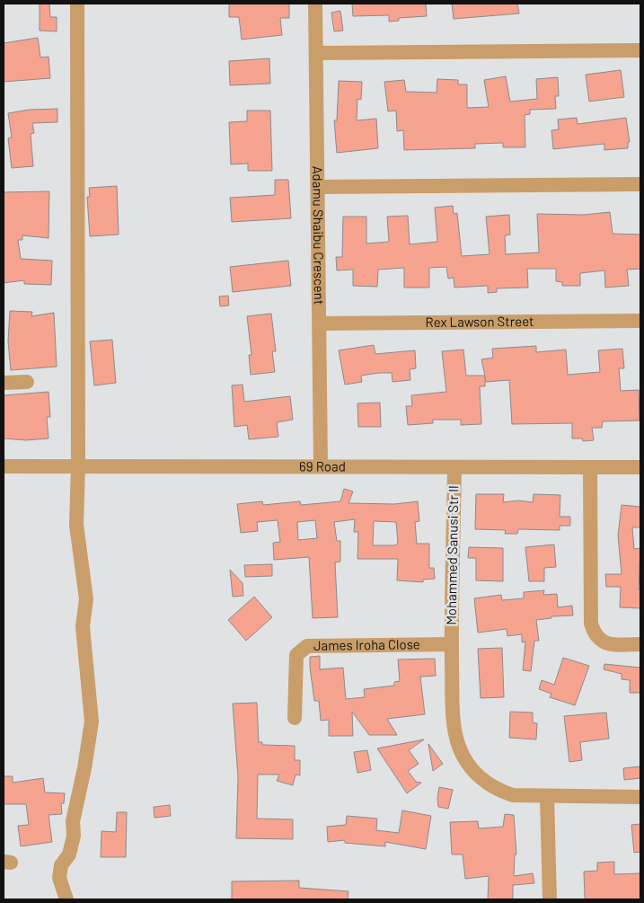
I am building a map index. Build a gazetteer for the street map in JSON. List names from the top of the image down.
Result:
{
  "streets": {
    "street": [
      "Adamu Shaibu Crescent",
      "Rex Lawson Street",
      "69 Road",
      "Mohammed Sanusi Str II",
      "James Iroha Close"
    ]
  },
  "crossings": [
    ["Adamu Shaibu Crescent", "Rex Lawson Street"],
    ["Adamu Shaibu Crescent", "69 Road"],
    ["69 Road", "Mohammed Sanusi Str II"],
    ["Mohammed Sanusi Str II", "James Iroha Close"]
  ]
}
